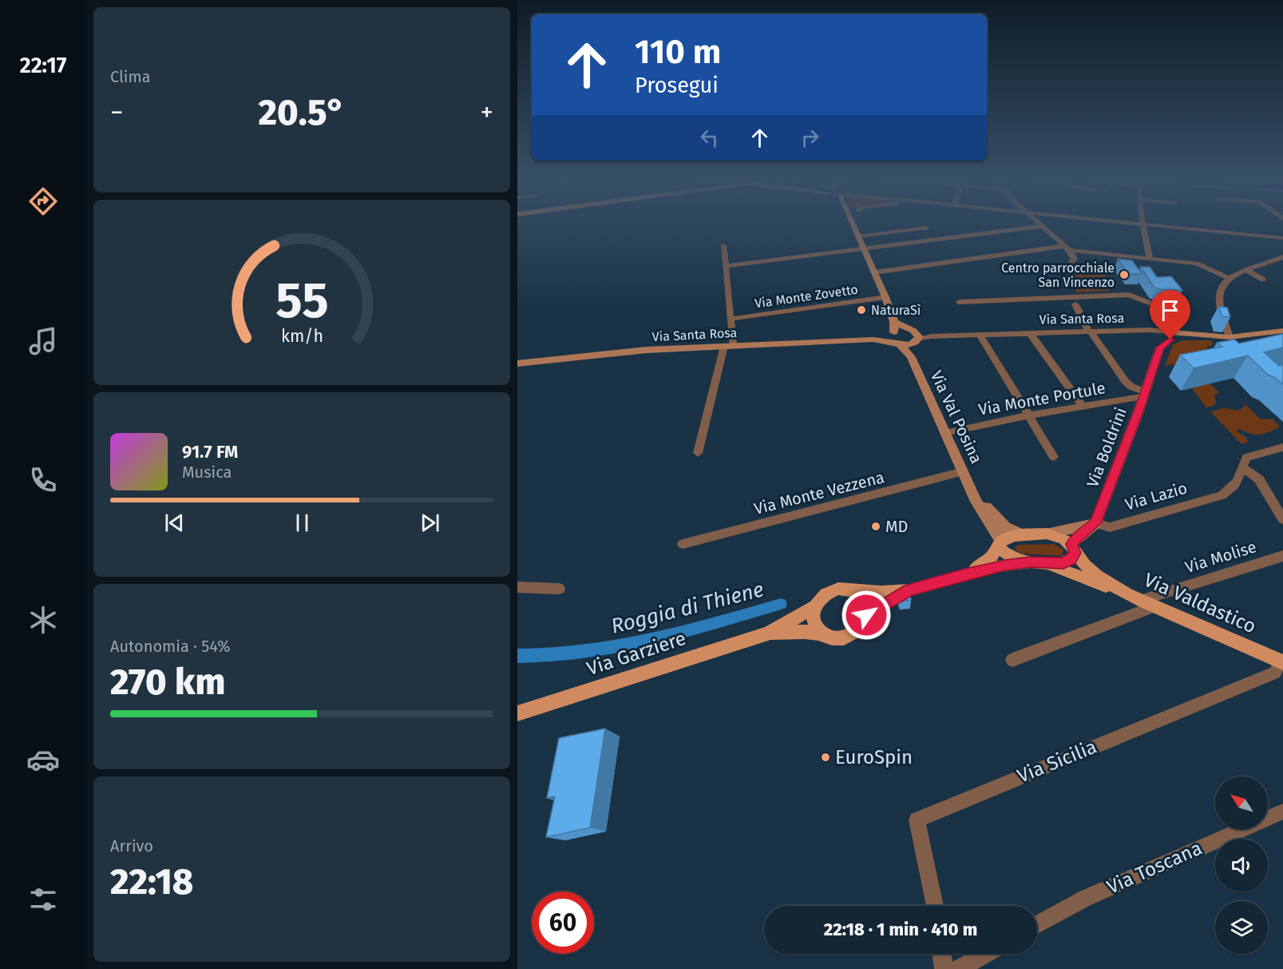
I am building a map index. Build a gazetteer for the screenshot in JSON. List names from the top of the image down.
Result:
{
  "streets": {
    "main road": ["Via Valdastico", "Via Garziere"],
    "street": [
      "Via Monte Zovetto",
      "Via Santa Rosa",
      "Via Monte Portule",
      "Via Val Posina",
      "Via Boldrini",
      "Via Monte Vezzena",
      "Via Lazio",
      "Via Molise",
      "Via Sicilia",
      "Via Toscana"
    ]
  },
  "crossings": [
    ["Via Santa Rosa", "Via Val Posina"],
    ["Via Santa Rosa", "Via Boldrini"],
    ["Via Monte Portule", "Via Val Posina"],
    ["Via Monte Portule", "Via Boldrini"],
    ["Via Val Posina", "Via Monte Vezzena"],
    ["Via Val Posina", "Via Garziere"],
    ["Via Boldrini", "Via Lazio"],
    ["Via Molise", "Via Valdastico"],
    ["Via Valdastico", "Via Garziere"],
    ["Via Valdastico", "Via Sicilia"]
  ],
  "water": ["Roggia di Thiene"],
  "places": [
    "Centro parrocchiale San Vincenzo",
    "NaturaSì",
    "MD",
    "EuroSpin"
  ],
  "north": "top left",
  "page": {
    "tabs": "22:17",
    "tile": [
      "Clima",
      ["Autonomia · 54%", "270 km"],
      ["Arrivo", "22:18"]
    ],
    "turn": ["110 m", "Prosegui"],
    "heat": ["−", "20.5°", "+"],
    "song": ["91.7 FM", "Musica"],
    "limit": "60",
    "trip": "22:18 · 1 min · 410 m",
    "gauge": ["55", "km/h"]
  }
}
